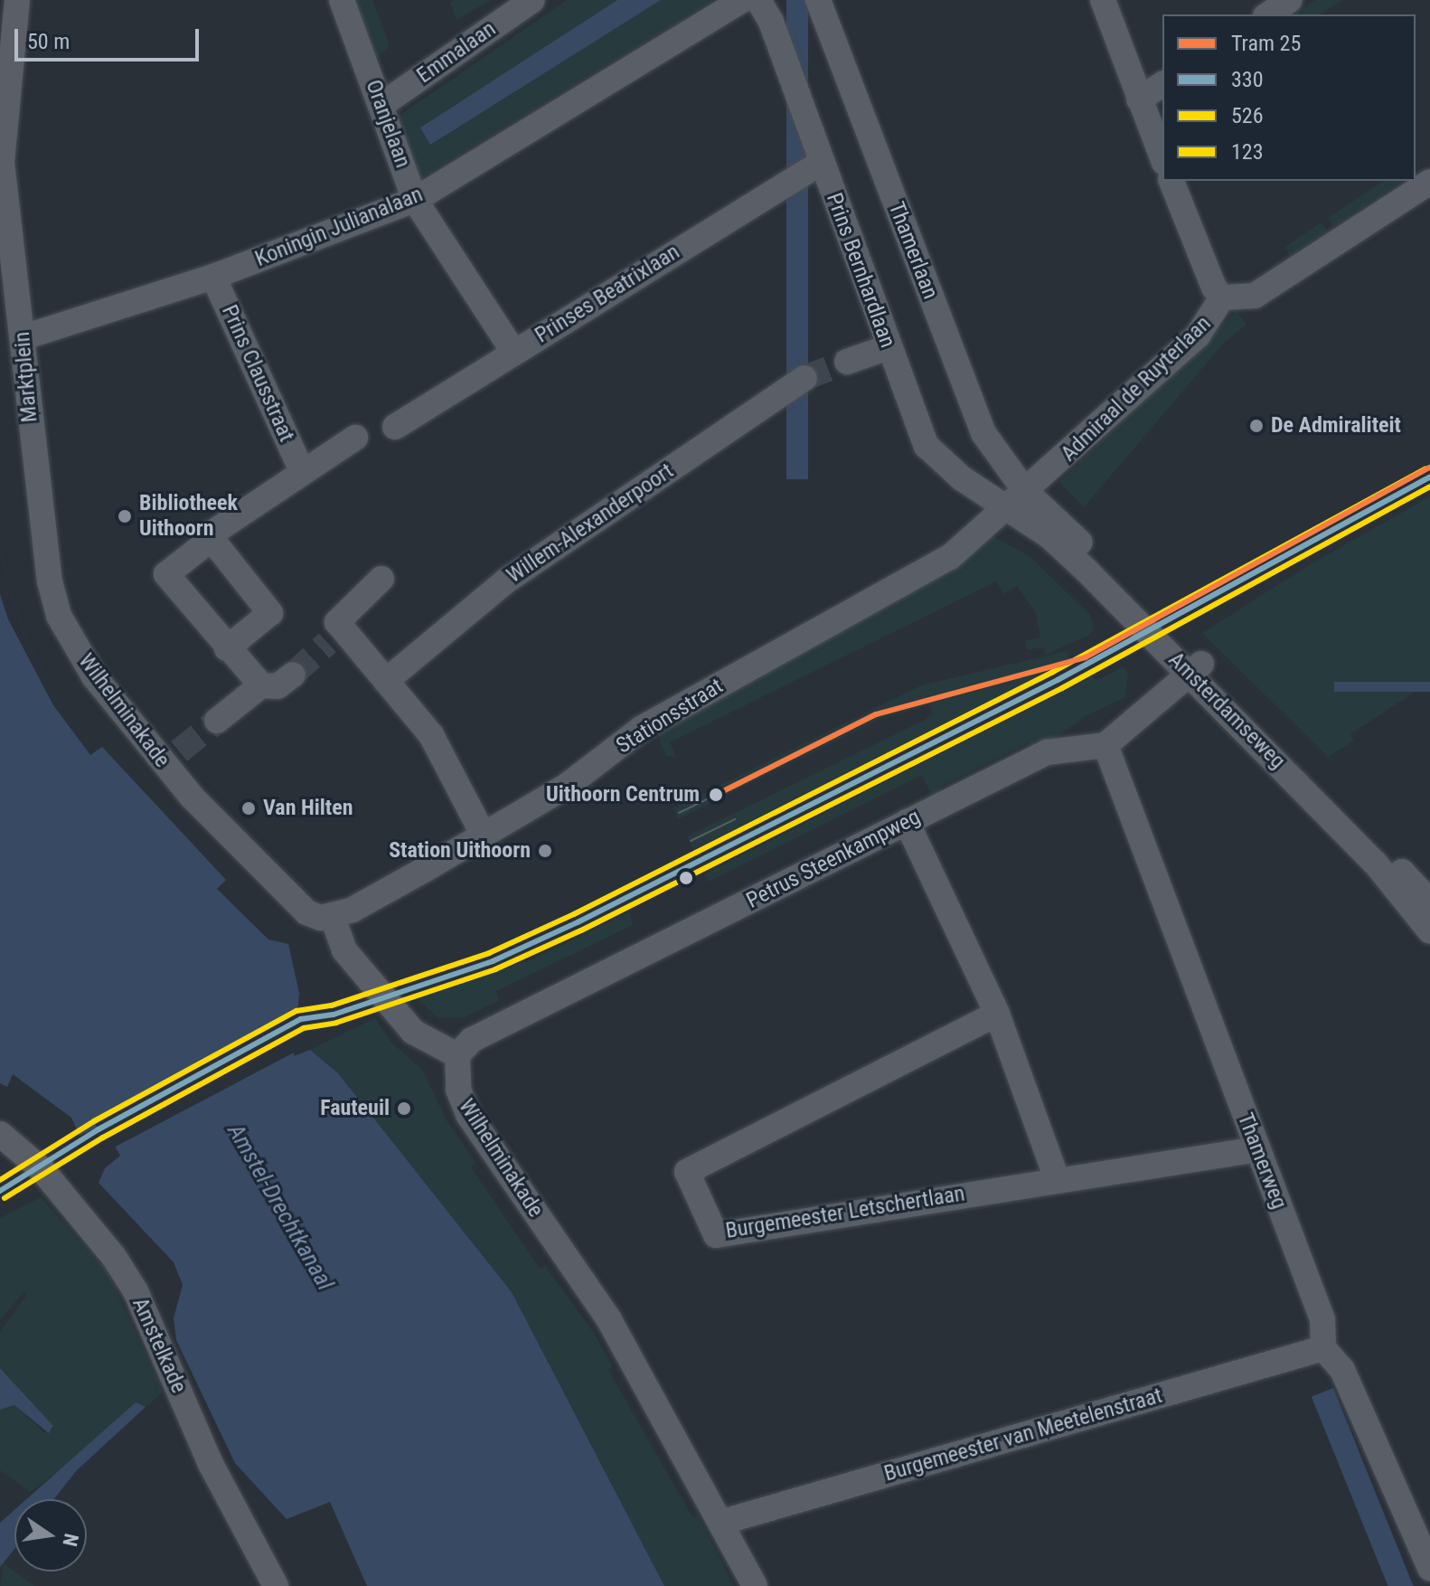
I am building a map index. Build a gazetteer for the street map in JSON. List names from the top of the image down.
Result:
{
  "streets": {
    "street": [
      "Emmalaan",
      "Oranjelaan",
      "Koningin Julianalaan",
      "Thamerlaan",
      "Prins Bernhardlaan",
      "Prinses Beatrixlaan",
      "Prins Clausstraat",
      "Marktplein",
      "Admiraal de Ruyterlaan",
      "Willem-Alexanderpoort",
      "Wilhelminakade",
      "Amsterdamseweg",
      "Stationsstraat",
      "Petrus Steenkampweg",
      "Thamerweg",
      "Burgemeester Letschertlaan",
      "Amstelkade",
      "Burgemeester van Meetelenstraat"
    ]
  },
  "crossings": [
    ["Emmalaan", "Oranjelaan"],
    ["Oranjelaan", "Koningin Julianalaan"],
    ["Oranjelaan", "Prinses Beatrixlaan"],
    ["Koningin Julianalaan", "Prins Clausstraat"],
    ["Koningin Julianalaan", "Marktplein"],
    ["Thamerlaan", "Admiraal de Ruyterlaan"],
    ["Thamerlaan", "Amsterdamseweg"],
    ["Prins Bernhardlaan", "Prinses Beatrixlaan"],
    ["Prins Bernhardlaan", "Admiraal de Ruyterlaan"],
    ["Prins Bernhardlaan", "Amsterdamseweg"],
    ["Prins Bernhardlaan", "Stationsstraat"],
    ["Marktplein", "Wilhelminakade"],
    ["Admiraal de Ruyterlaan", "Amsterdamseweg"],
    ["Admiraal de Ruyterlaan", "Stationsstraat"],
    ["Wilhelminakade", "Stationsstraat"],
    ["Wilhelminakade", "Petrus Steenkampweg"],
    ["Wilhelminakade", "Burgemeester van Meetelenstraat"],
    ["Amsterdamseweg", "Stationsstraat"],
    ["Petrus Steenkampweg", "Thamerweg"],
    ["Thamerweg", "Burgemeester Letschertlaan"],
    ["Thamerweg", "Burgemeester van Meetelenstraat"]
  ],
  "water": ["Amstel-Drechtkanaal"],
  "places": [
    "De Admiraliteit",
    "Bibliotheek Uithoorn",
    "Uithoorn Centrum",
    "Van Hilten",
    "Station Uithoorn",
    "Fauteuil"
  ],
  "lines": [
    "tram line 25",
    "transit line 123",
    "transit line 330",
    "transit line 526"
  ],
  "legend": [
    "Tram 25",
    "330",
    "526",
    "123"
  ],
  "scale_bar": "50 m",
  "north": "right"
}
